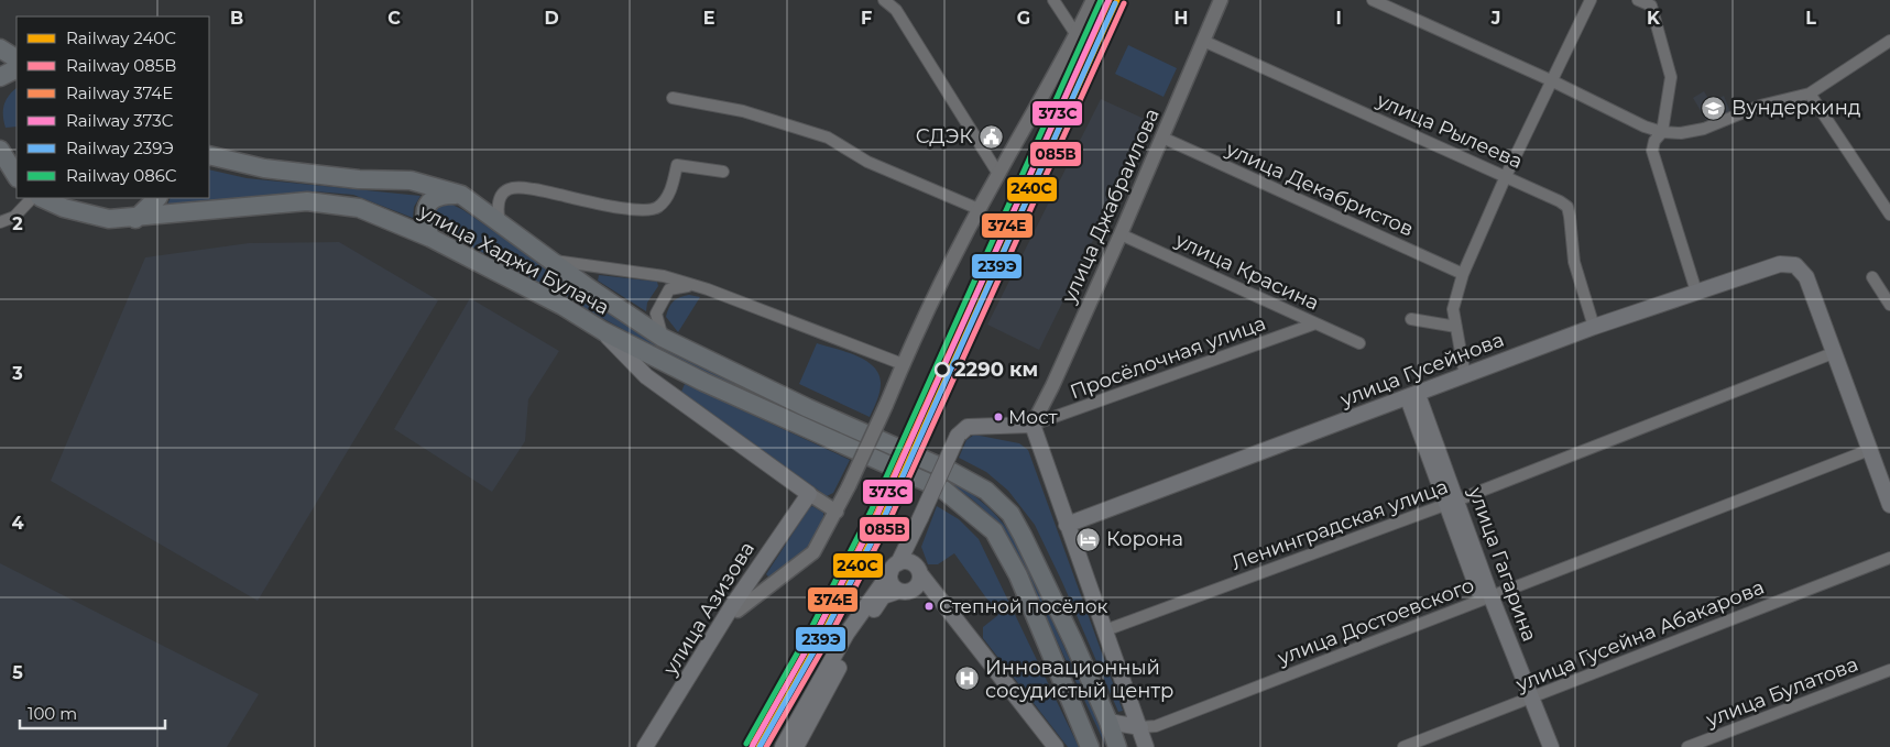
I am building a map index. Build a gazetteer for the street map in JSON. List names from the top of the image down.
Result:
{
  "streets": {
    "main road": [
      "улица Хаджи Булача",
      "улица Гусейнова",
      "улица Гагарина",
      "улица Азизова"
    ],
    "street": [
      "улица Рылеева",
      "улица Декабристов",
      "улица Джабраилова",
      "улица Красина",
      "Просёлочная улица",
      "Ленинградская улица",
      "улица Достоевского",
      "улица Гусейна Абакарова",
      "улица Булатова"
    ]
  },
  "crossings": [
    ["улица Рылеева", "улица Джабраилова"],
    ["улица Рылеева", "улица Гусейнова"],
    ["улица Декабристов", "улица Джабраилова"],
    ["улица Джабраилова", "улица Красина"],
    ["улица Джабраилова", "Просёлочная улица"],
    ["улица Красина", "Просёлочная улица"],
    ["улица Гусейнова", "Ленинградская улица"],
    ["улица Гусейнова", "улица Гагарина"],
    ["Ленинградская улица", "улица Гагарина"],
    ["улица Гагарина", "улица Достоевского"],
    ["улица Гагарина", "улица Гусейна Абакарова"]
  ],
  "places": {
    "school or university": ["Вундеркинд"],
    "public building": ["СДЭК"],
    "other": ["2290 км", "Мост", "Степной посёлок"],
    "hotel": ["Корона"],
    "hospital": ["Инновационный сосудистый центр"]
  },
  "lines": [
    "rail line 240С",
    "rail line 374Е",
    "rail line 373C",
    "rail line 086С",
    "rail line 085В",
    "rail line 239Э"
  ],
  "legend": [
    "Railway 240С",
    "Railway 085В",
    "Railway 374Е",
    "Railway 373C",
    "Railway 239Э",
    "Railway 086С"
  ],
  "scale_bar": "100 m",
  "grid": {
    "columns": [
      "B",
      "C",
      "D",
      "E",
      "F",
      "G",
      "H",
      "I",
      "J",
      "K",
      "L"
    ],
    "rows": [
      "2",
      "3",
      "4",
      "5"
    ]
  }
}
